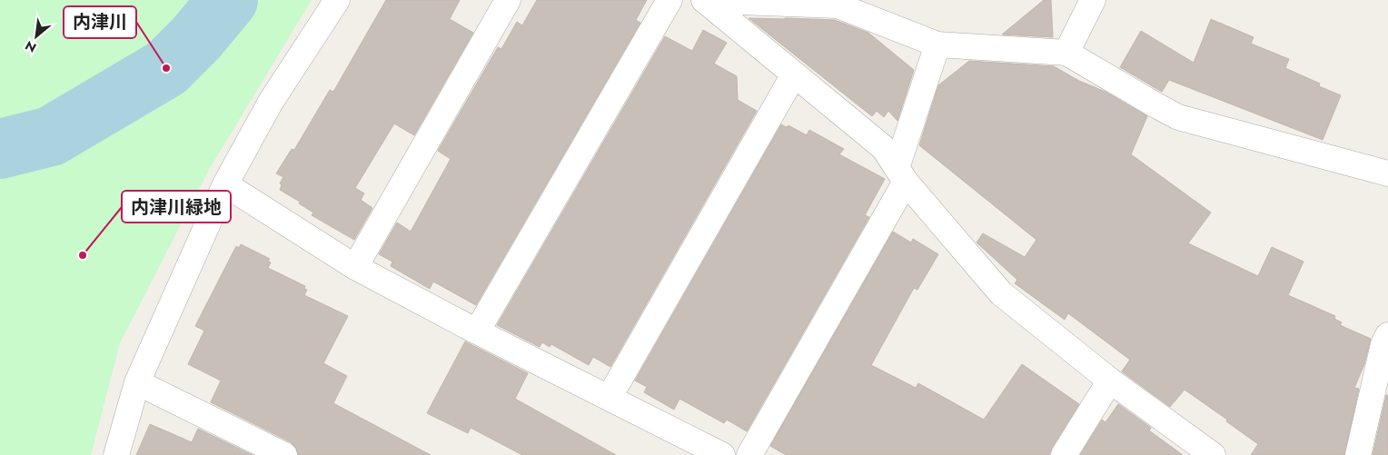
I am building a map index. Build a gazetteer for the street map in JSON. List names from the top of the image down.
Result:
{
  "places": ["内津川", "内津川緑地"],
  "north": "bottom left"
}
